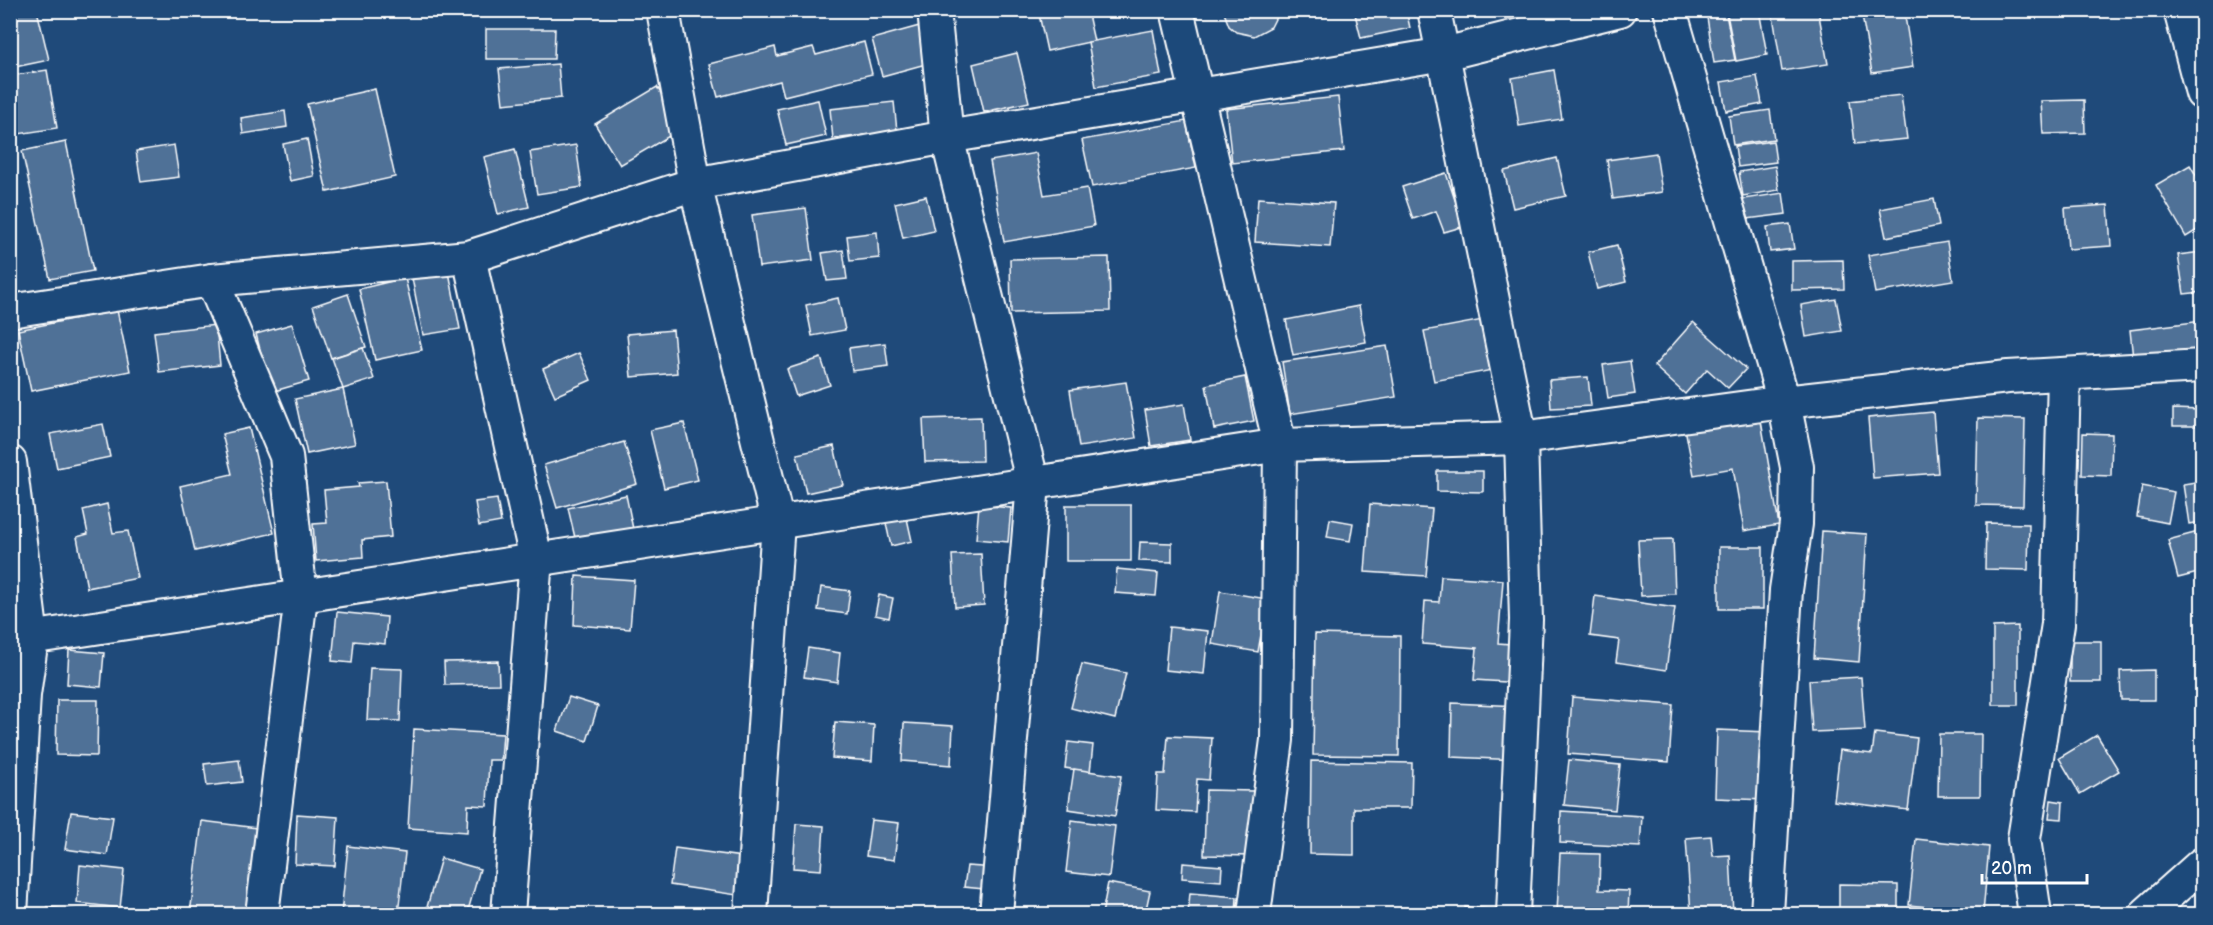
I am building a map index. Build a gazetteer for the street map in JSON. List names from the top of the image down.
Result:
{
  "scale_bar": "20 m"
}
